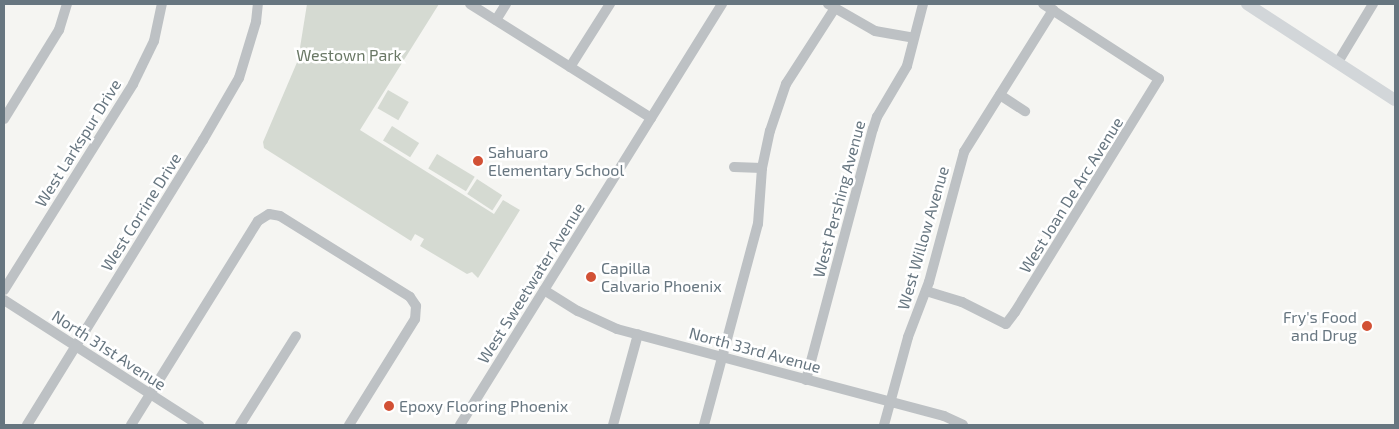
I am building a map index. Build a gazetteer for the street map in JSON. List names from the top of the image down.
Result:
{
  "streets": {
    "street": [
      "West Larkspur Drive",
      "West Joan De Arc Avenue",
      "West Pershing Avenue",
      "West Corrine Drive",
      "West Willow Avenue",
      "West Sweetwater Avenue",
      "North 31st Avenue",
      "North 33rd Avenue"
    ]
  },
  "crossings": [
    ["West Joan De Arc Avenue", "West Willow Avenue"],
    ["West Pershing Avenue", "North 33rd Avenue"],
    ["West Corrine Drive", "North 31st Avenue"],
    ["West Willow Avenue", "North 33rd Avenue"],
    ["West Sweetwater Avenue", "North 33rd Avenue"]
  ],
  "parks": ["Westown Park"],
  "places": [
    "Sahuaro Elementary School",
    "Capilla Calvario Phoenix",
    "Fry's Food and Drug",
    "Epoxy Flooring Phoenix"
  ]
}
